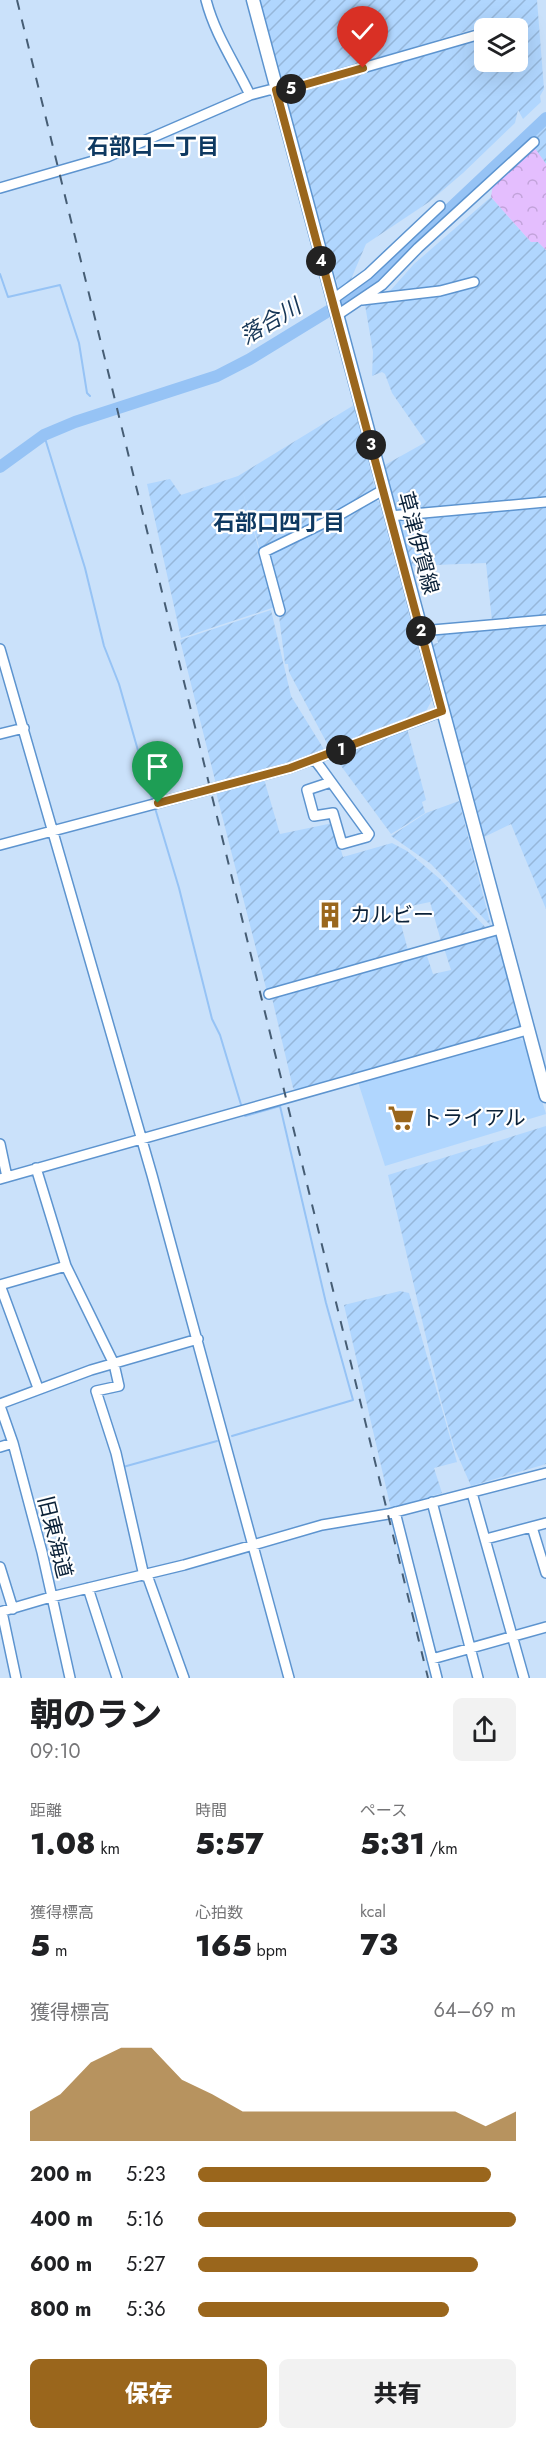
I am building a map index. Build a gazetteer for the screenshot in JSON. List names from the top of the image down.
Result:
{
  "streets": {
    "main road": ["草津伊賀線"],
    "street": ["旧東海道"]
  },
  "districts": ["石部口一丁目", "石部口四丁目"],
  "water": ["落合川"],
  "places": {
    "building": ["カルビー"],
    "supermarket": ["トライアル"]
  },
  "page": {
    "pins": [
      "5",
      "4",
      "3",
      "2",
      "1"
    ],
    "heading": ["朝のラン", "09:10"],
    "stats": [
      ["距離", "1.08 km"],
      ["時間", "5:57"],
      ["ペース", "5:31 /km"],
      ["獲得標高", "5 m"],
      ["心拍数", "165 bpm"],
      ["kcal", "73"]
    ],
    "chart": ["獲得標高", "64–69 m"],
    "list": [
      {
        "name": "200 m",
        "note": "5:23"
      },
      {
        "name": "400 m",
        "note": "5:16"
      },
      {
        "name": "600 m",
        "note": "5:27"
      },
      {
        "name": "800 m",
        "note": "5:36"
      }
    ],
    "buttons": ["保存", "共有"]
  }
}
